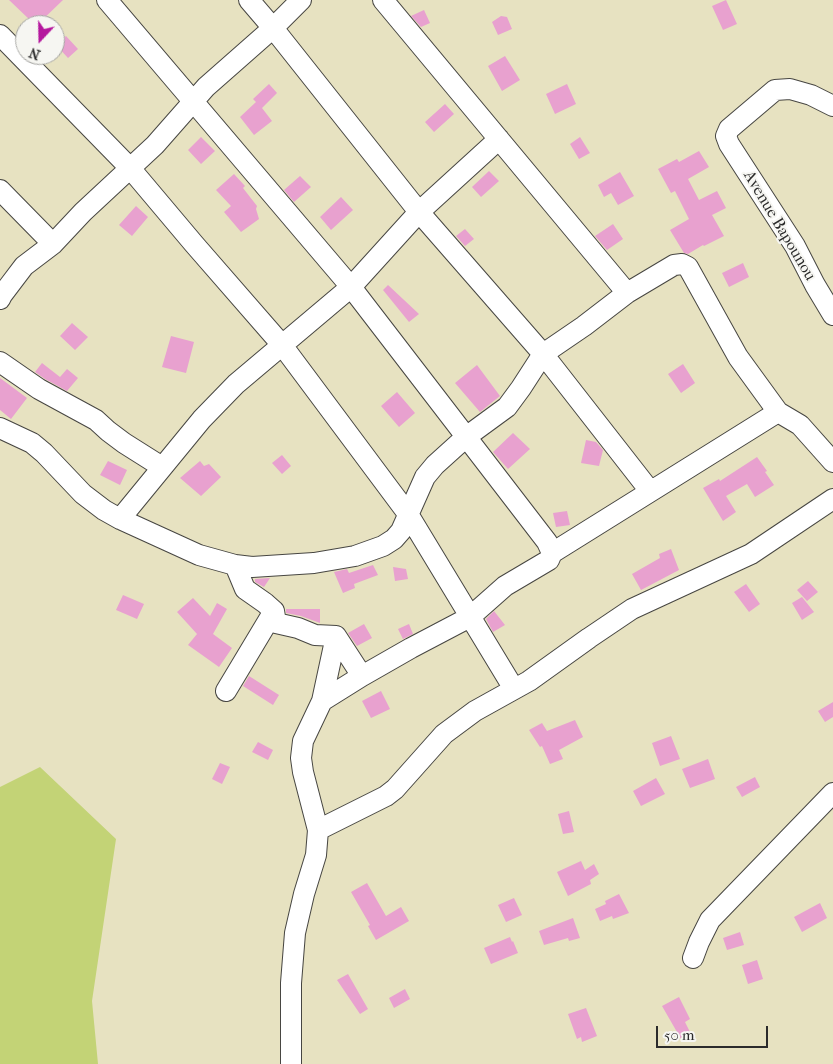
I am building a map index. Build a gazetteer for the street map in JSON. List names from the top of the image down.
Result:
{
  "streets": {
    "street": ["Avenue Bapounou"]
  },
  "scale_bar": "50 m",
  "north": "bottom"
}
